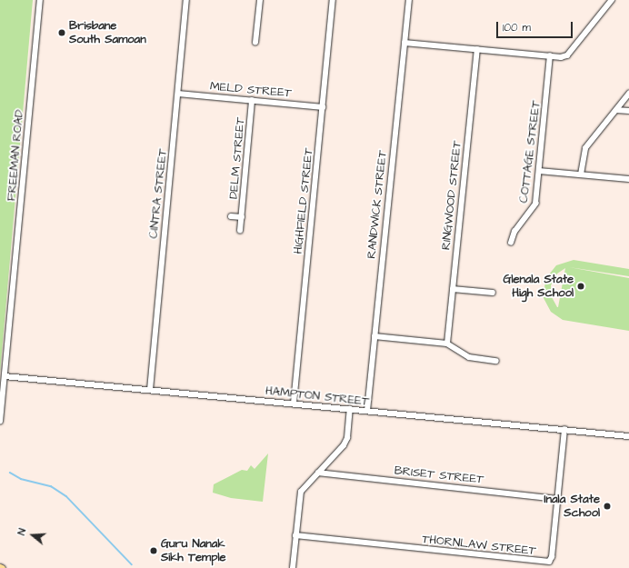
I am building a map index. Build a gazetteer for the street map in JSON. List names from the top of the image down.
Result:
{
  "streets": {
    "street": [
      "MELD STREET",
      "COTTAGE STREET",
      "FREEMAN ROAD",
      "DELM STREET",
      "CINTRA STREET",
      "RINGWOOD STREET",
      "HIGHFIELD STREET",
      "RANDWICK STREET",
      "HAMPTON STREET",
      "BRISET STREET",
      "THORNLAW STREET"
    ]
  },
  "crossings": [
    ["MELD STREET", "DELM STREET"],
    ["MELD STREET", "CINTRA STREET"],
    ["MELD STREET", "HIGHFIELD STREET"],
    ["FREEMAN ROAD", "HAMPTON STREET"],
    ["CINTRA STREET", "HAMPTON STREET"],
    ["HIGHFIELD STREET", "HAMPTON STREET"],
    ["RANDWICK STREET", "HAMPTON STREET"],
    ["HAMPTON STREET", "THORNLAW STREET"],
    ["BRISET STREET", "THORNLAW STREET"]
  ],
  "places": [
    "Brisbane South Samoan",
    "Glenala State High School",
    "Inala State School",
    "Guru Nanak Sikh Temple"
  ],
  "scale_bar": "100 m",
  "north": "left"
}
